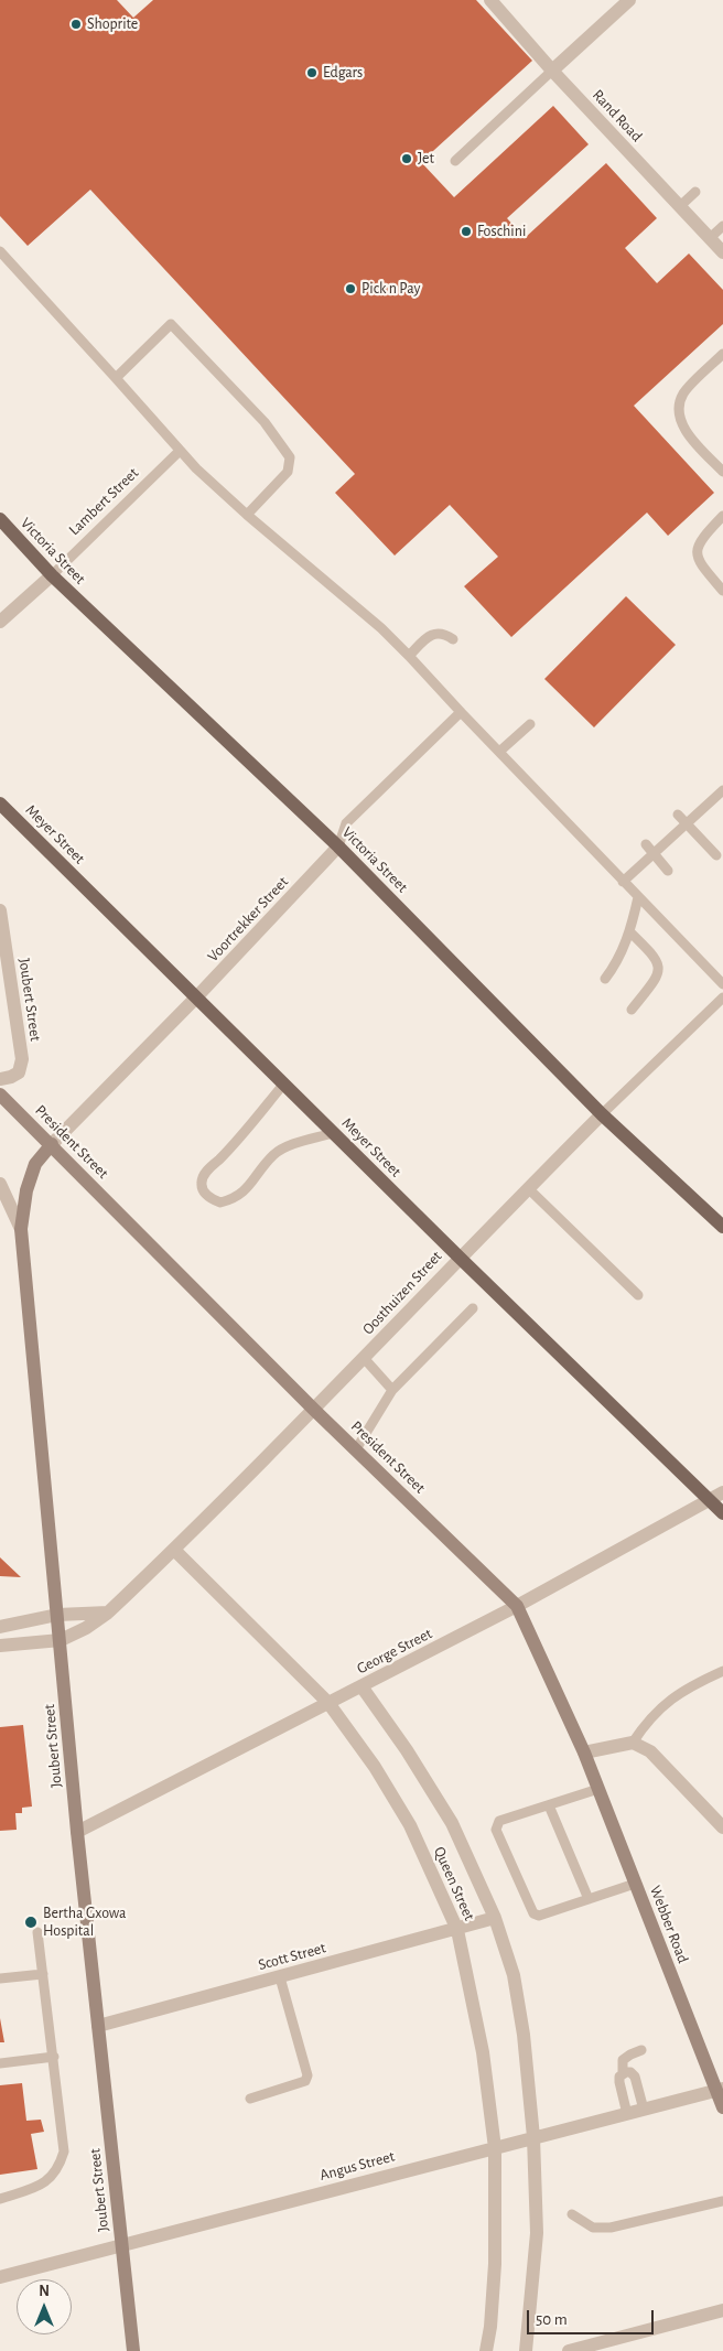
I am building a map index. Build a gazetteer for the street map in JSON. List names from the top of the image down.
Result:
{
  "streets": {
    "main road": ["Victoria Street", "Meyer Street"],
    "street": [
      "Rand Road",
      "Lambert Street",
      "Voortrekker Street",
      "Joubert Street",
      "President Street",
      "Oosthuizen Street",
      "George Street",
      "Queen Street",
      "Webber Road",
      "Scott Street",
      "Angus Street"
    ]
  },
  "crossings": [
    ["Lambert Street", "Victoria Street"],
    ["Victoria Street", "Voortrekker Street"],
    ["Victoria Street", "Oosthuizen Street"],
    ["Meyer Street", "Voortrekker Street"],
    ["Meyer Street", "Oosthuizen Street"],
    ["Meyer Street", "George Street"],
    ["Voortrekker Street", "Joubert Street"],
    ["Voortrekker Street", "President Street"],
    ["Joubert Street", "President Street"],
    ["Joubert Street", "Oosthuizen Street"],
    ["Joubert Street", "George Street"],
    ["Joubert Street", "Scott Street"],
    ["Joubert Street", "Angus Street"],
    ["President Street", "Oosthuizen Street"],
    ["President Street", "George Street"],
    ["President Street", "Webber Road"],
    ["Oosthuizen Street", "Queen Street"],
    ["George Street", "Queen Street"],
    ["Queen Street", "Scott Street"],
    ["Queen Street", "Angus Street"],
    ["Webber Road", "Angus Street"]
  ],
  "places": [
    "Shoprite",
    "Edgars",
    "Jet",
    "Foschini",
    "Pick n Pay",
    "Bertha Gxowa Hospital"
  ],
  "scale_bar": "50 m",
  "north": "top"
}
